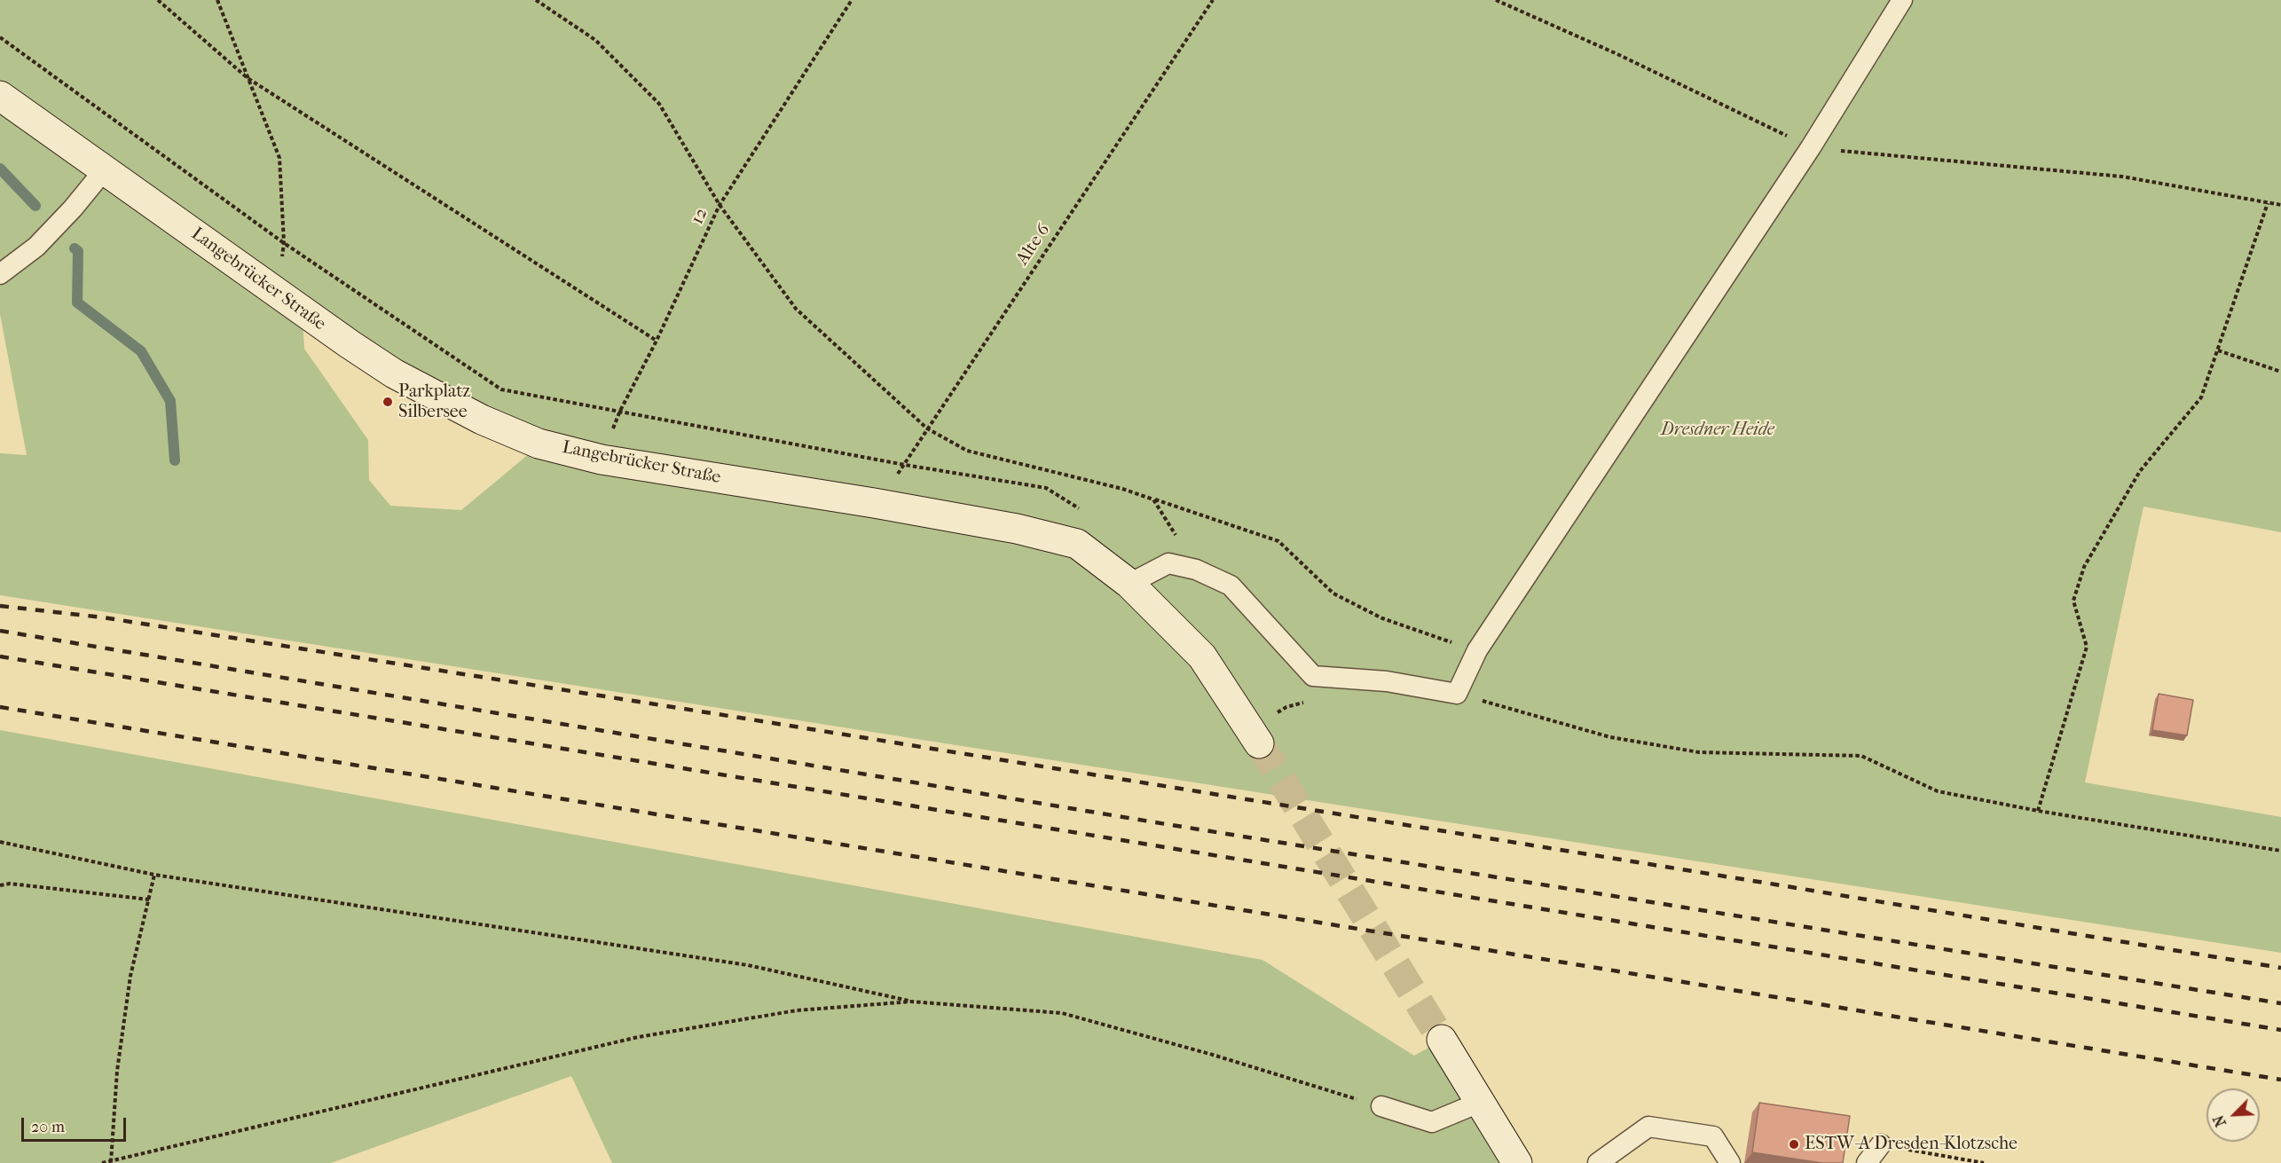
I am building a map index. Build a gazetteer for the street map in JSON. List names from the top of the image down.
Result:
{
  "streets": {
    "main road": ["Langebrücker Straße"],
    "path": ["12", "Alte 6"]
  },
  "crossings": [
    ["12", "Langebrücker Straße"],
    ["Alte 6", "Langebrücker Straße"]
  ],
  "parks": ["Dresdner Heide"],
  "places": ["Parkplatz Silbersee", "ESTW-A Dresden-Klotzsche"],
  "scale_bar": "20 m",
  "north": "bottom left"
}
